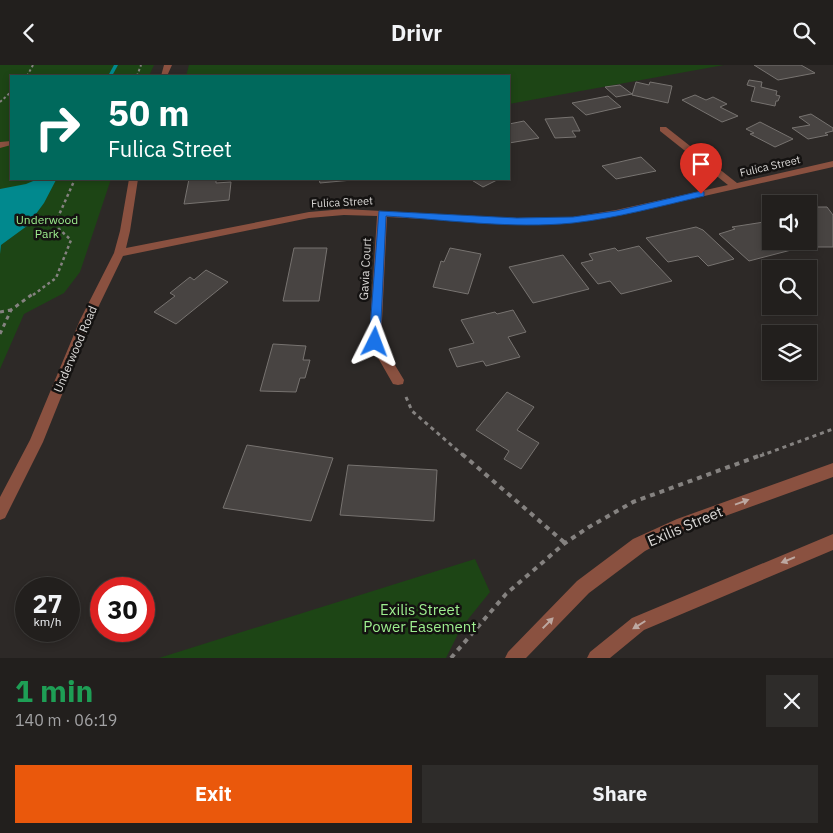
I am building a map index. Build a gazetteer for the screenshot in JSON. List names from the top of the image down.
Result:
{
  "streets": {
    "street": [
      "Fulica Street",
      "Gavia Court",
      "Underwood Road",
      "Exilis Street"
    ]
  },
  "crossings": [
    ["Fulica Street", "Gavia Court"],
    ["Fulica Street", "Underwood Road"]
  ],
  "parks": ["Underwood Park", "Exilis Street Power Easement"],
  "page": {
    "header": "Drivr",
    "turn": ["50 m", "Fulica Street"],
    "speed": "27 km/h",
    "limit": "30",
    "heading": ["1 min", "140 m · 06:19"],
    "buttons": ["Exit", "Share"]
  }
}
